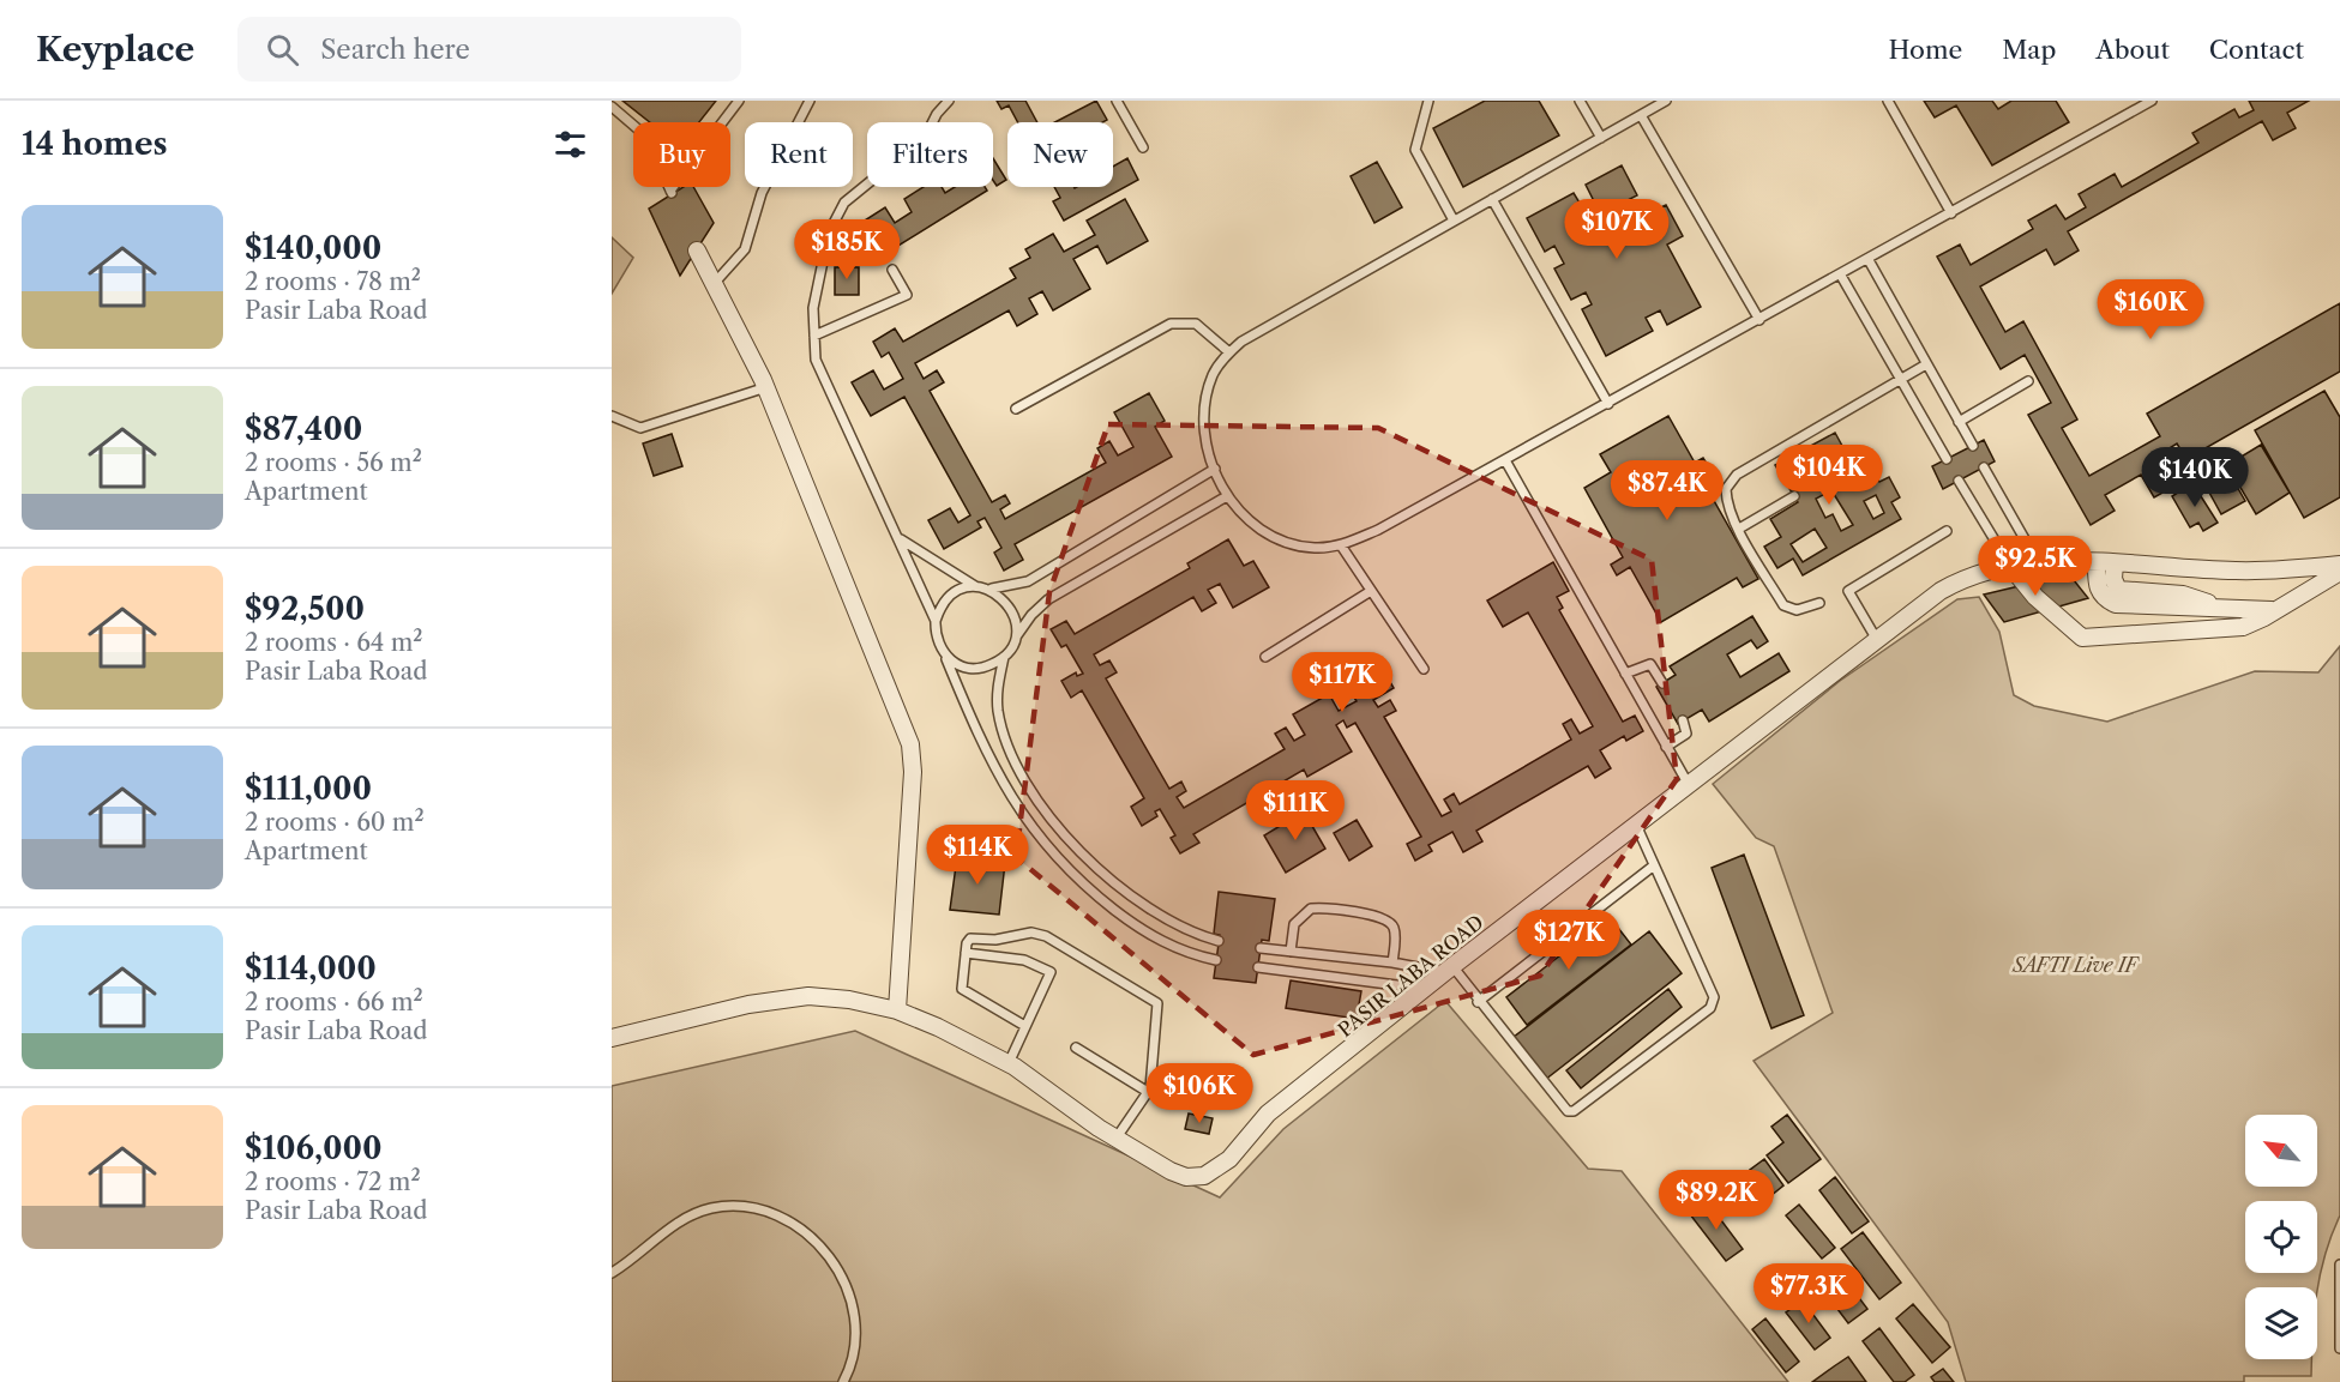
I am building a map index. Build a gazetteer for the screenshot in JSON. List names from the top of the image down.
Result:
{
  "streets": {
    "street": ["PASIR LABA ROAD"]
  },
  "parks": ["SAFTI Live IF"],
  "north": "top left",
  "page": {
    "header": "Keyplace",
    "search": "Search here",
    "nav": [
      "Home",
      "Map",
      "About",
      "Contact"
    ],
    "heading": "14 homes",
    "chip": [
      "Buy",
      "Rent",
      "Filters",
      "New"
    ],
    "list": [
      {
        "name": "$140,000",
        "note": "2 rooms · 78 m² · Pasir Laba Road"
      },
      {
        "name": "$87,400",
        "note": "2 rooms · 56 m² · Apartment"
      },
      {
        "name": "$92,500",
        "note": "2 rooms · 64 m² · Pasir Laba Road"
      },
      {
        "name": "$111,000",
        "note": "2 rooms · 60 m² · Apartment"
      },
      {
        "name": "$114,000",
        "note": "2 rooms · 66 m² · Pasir Laba Road"
      },
      {
        "name": "$106,000",
        "note": "2 rooms · 72 m² · Pasir Laba Road"
      }
    ],
    "price": [
      "$107K",
      "$185K",
      "$160K",
      "$104K",
      "$140K",
      "$87.4K",
      "$92.5K",
      "$117K",
      "$111K",
      "$114K",
      "$127K",
      "$106K",
      "$89.2K",
      "$77.3K"
    ]
  }
}
